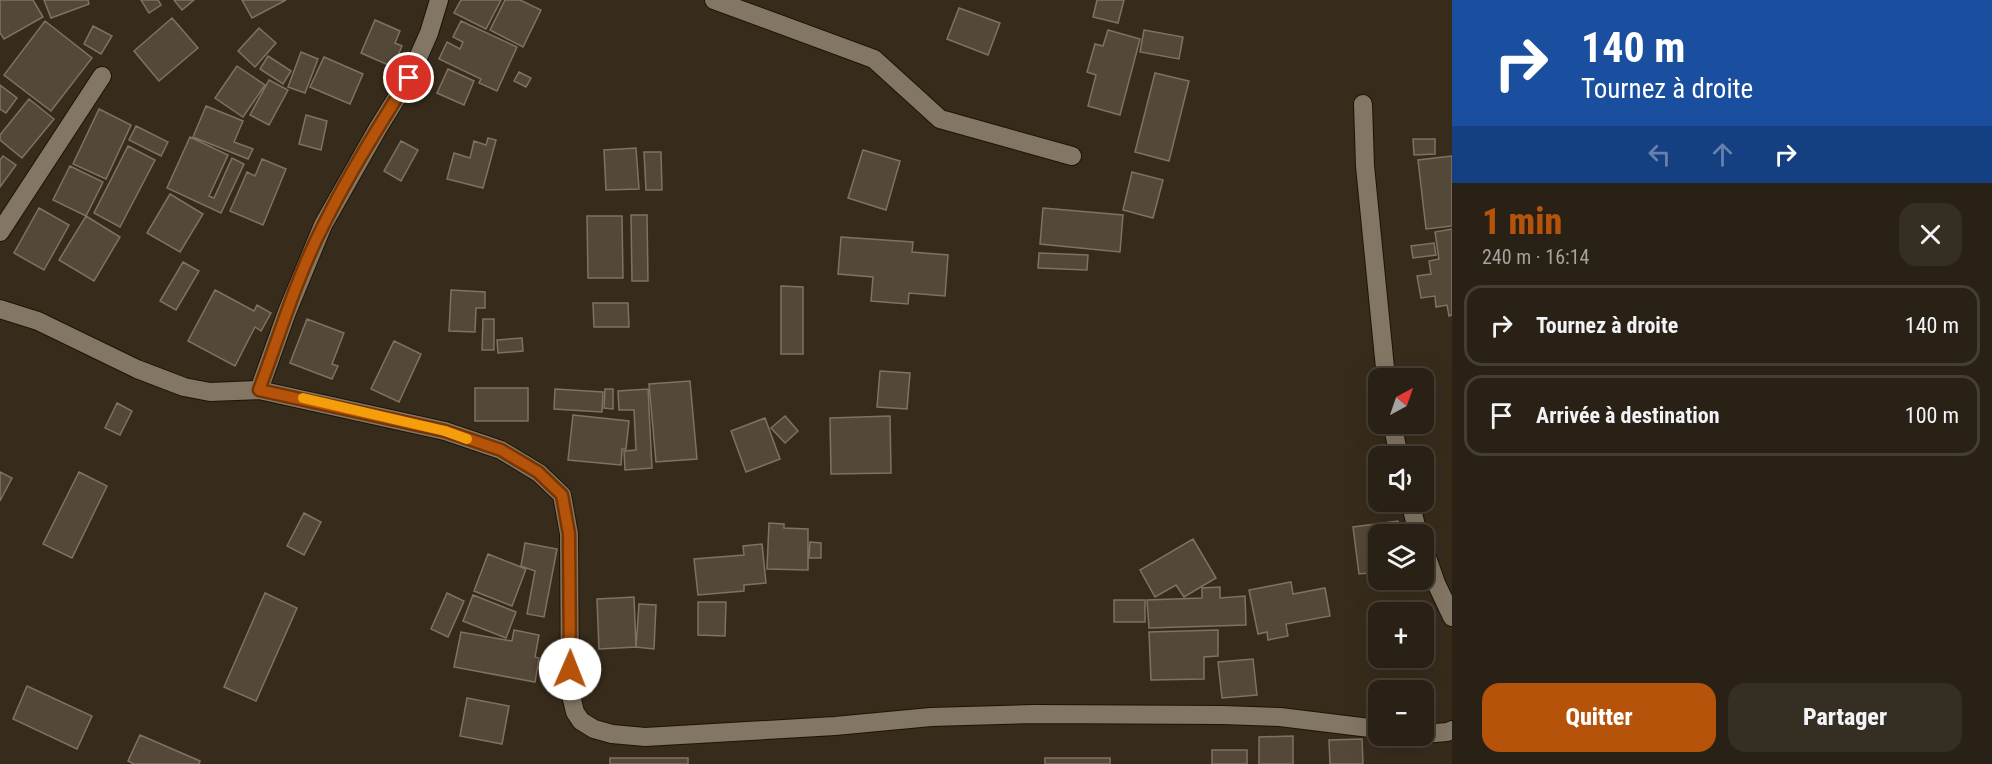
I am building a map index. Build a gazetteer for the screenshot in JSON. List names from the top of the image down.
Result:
{
  "north": "top right",
  "page": {
    "turn": ["140 m", "Tournez à droite"],
    "heading": ["1 min", "240 m · 16:14"],
    "list": [
      {
        "name": "Tournez à droite",
        "value": "140 m"
      },
      {
        "name": "Arrivée à destination",
        "value": "100 m"
      }
    ],
    "map_buttons": ["+", "−"],
    "buttons": ["Quitter", "Partager"]
  }
}
